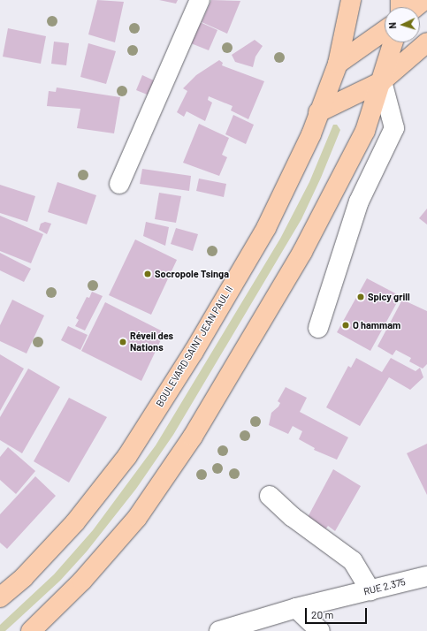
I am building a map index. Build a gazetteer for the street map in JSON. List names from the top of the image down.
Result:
{
  "streets": {
    "main road": ["BOULEVARD SAINT JEAN PAUL II"],
    "street": ["RUE 2.375"]
  },
  "places": [
    "Socropole Tsinga",
    "Spicy grill",
    "O hammam",
    "Réveil des Nations"
  ],
  "scale_bar": "20 m",
  "north": "left"
}
